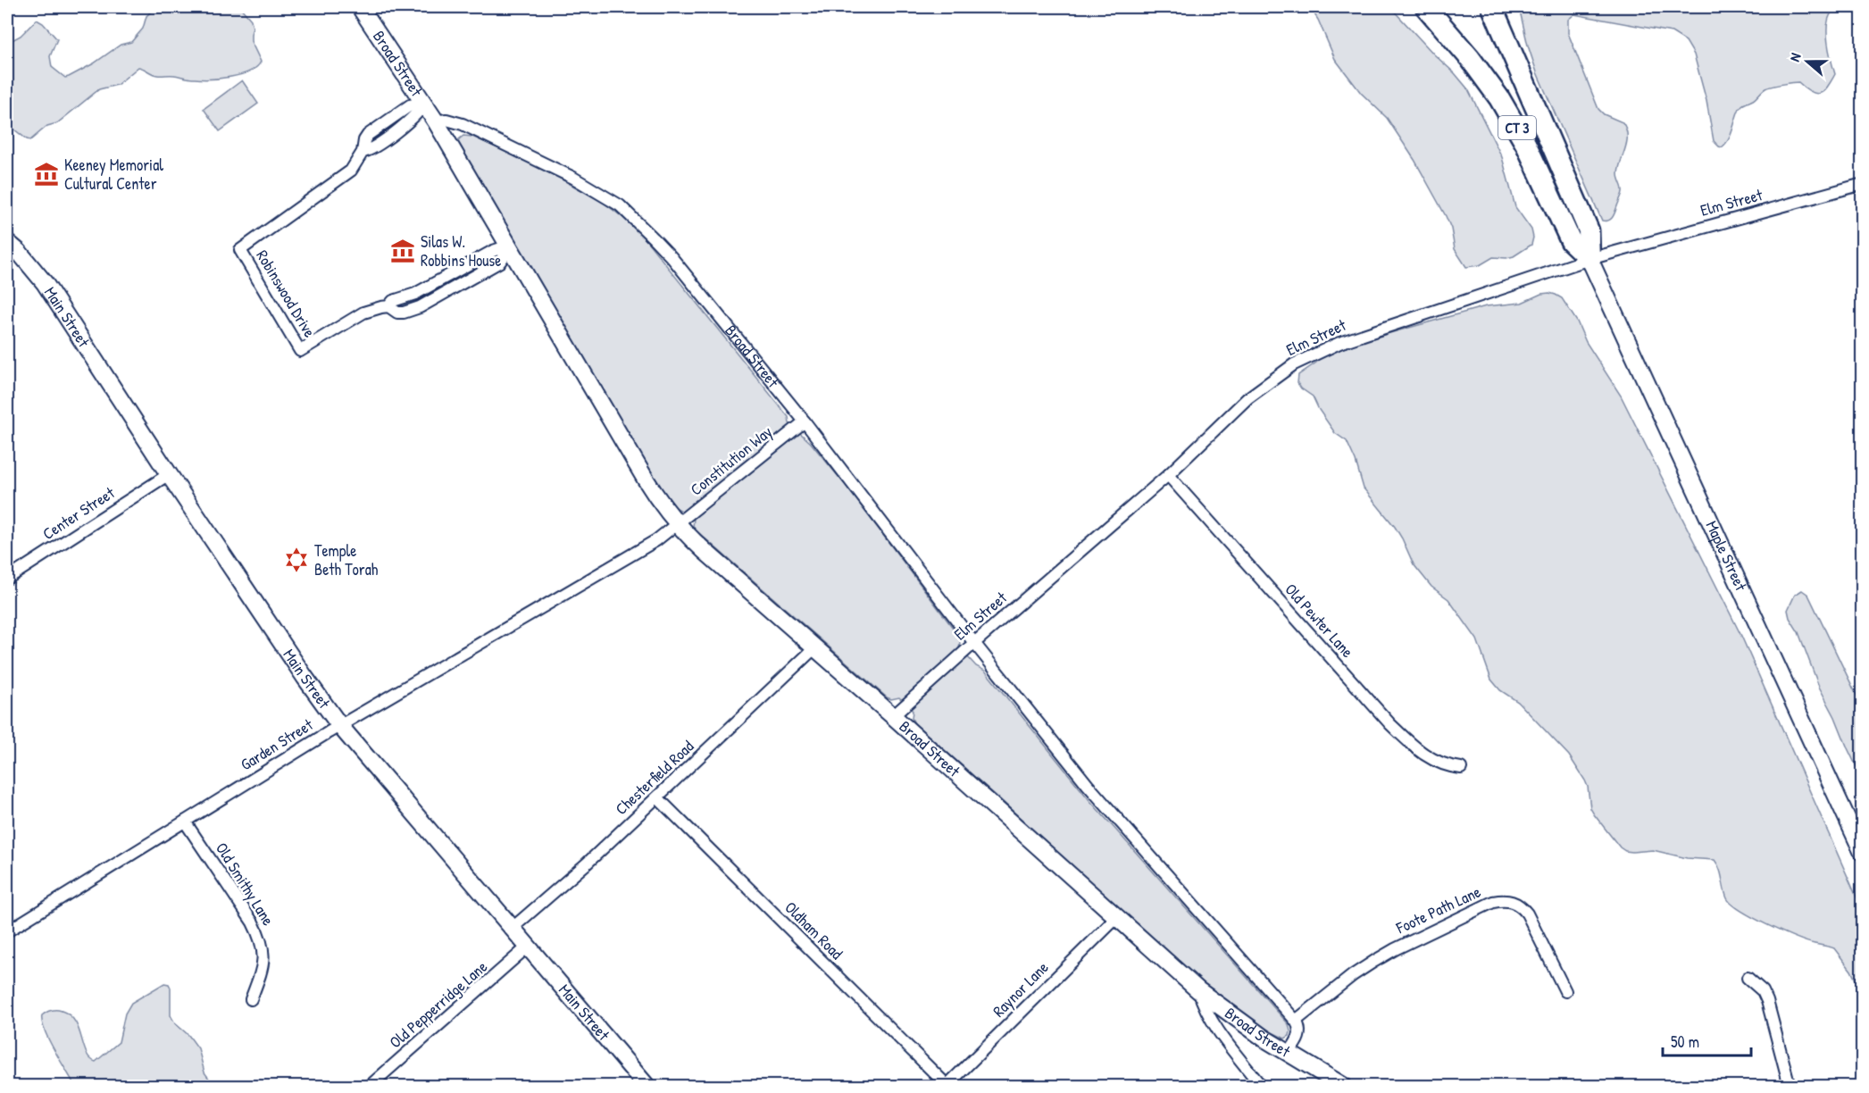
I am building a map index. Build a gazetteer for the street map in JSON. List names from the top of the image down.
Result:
{
  "streets": {
    "highway": ["CT 3"],
    "street": [
      "Broad Street",
      "Elm Street",
      "Robinswood Drive",
      "Main Street",
      "Constitution Way",
      "Center Street",
      "Maple Street",
      "Old Pewter Lane",
      "Garden Street",
      "Chesterfield Road",
      "Old Smithy Lane",
      "Foote Path Lane",
      "Oldham Road",
      "Raynor Lane",
      "Old Pepperridge Lane"
    ]
  },
  "crossings": [
    ["Broad Street", "Elm Street"],
    ["Broad Street", "Robinswood Drive"],
    ["Broad Street", "Constitution Way"],
    ["Broad Street", "Garden Street"],
    ["Broad Street", "Chesterfield Road"],
    ["Broad Street", "Foote Path Lane"],
    ["Broad Street", "Raynor Lane"],
    ["CT 3", "Elm Street"],
    ["CT 3", "Maple Street"],
    ["Elm Street", "Maple Street"],
    ["Elm Street", "Old Pewter Lane"],
    ["Main Street", "Center Street"],
    ["Main Street", "Garden Street"],
    ["Main Street", "Chesterfield Road"],
    ["Main Street", "Old Pepperridge Lane"],
    ["Constitution Way", "Garden Street"],
    ["Garden Street", "Old Smithy Lane"],
    ["Chesterfield Road", "Oldham Road"],
    ["Oldham Road", "Raynor Lane"]
  ],
  "places": {
    "museum": ["Keeney Memorial Cultural Center", "Silas W. Robbins House"],
    "synagogue": ["Temple Beth Torah"]
  },
  "scale_bar": "50 m",
  "north": "left"
}
